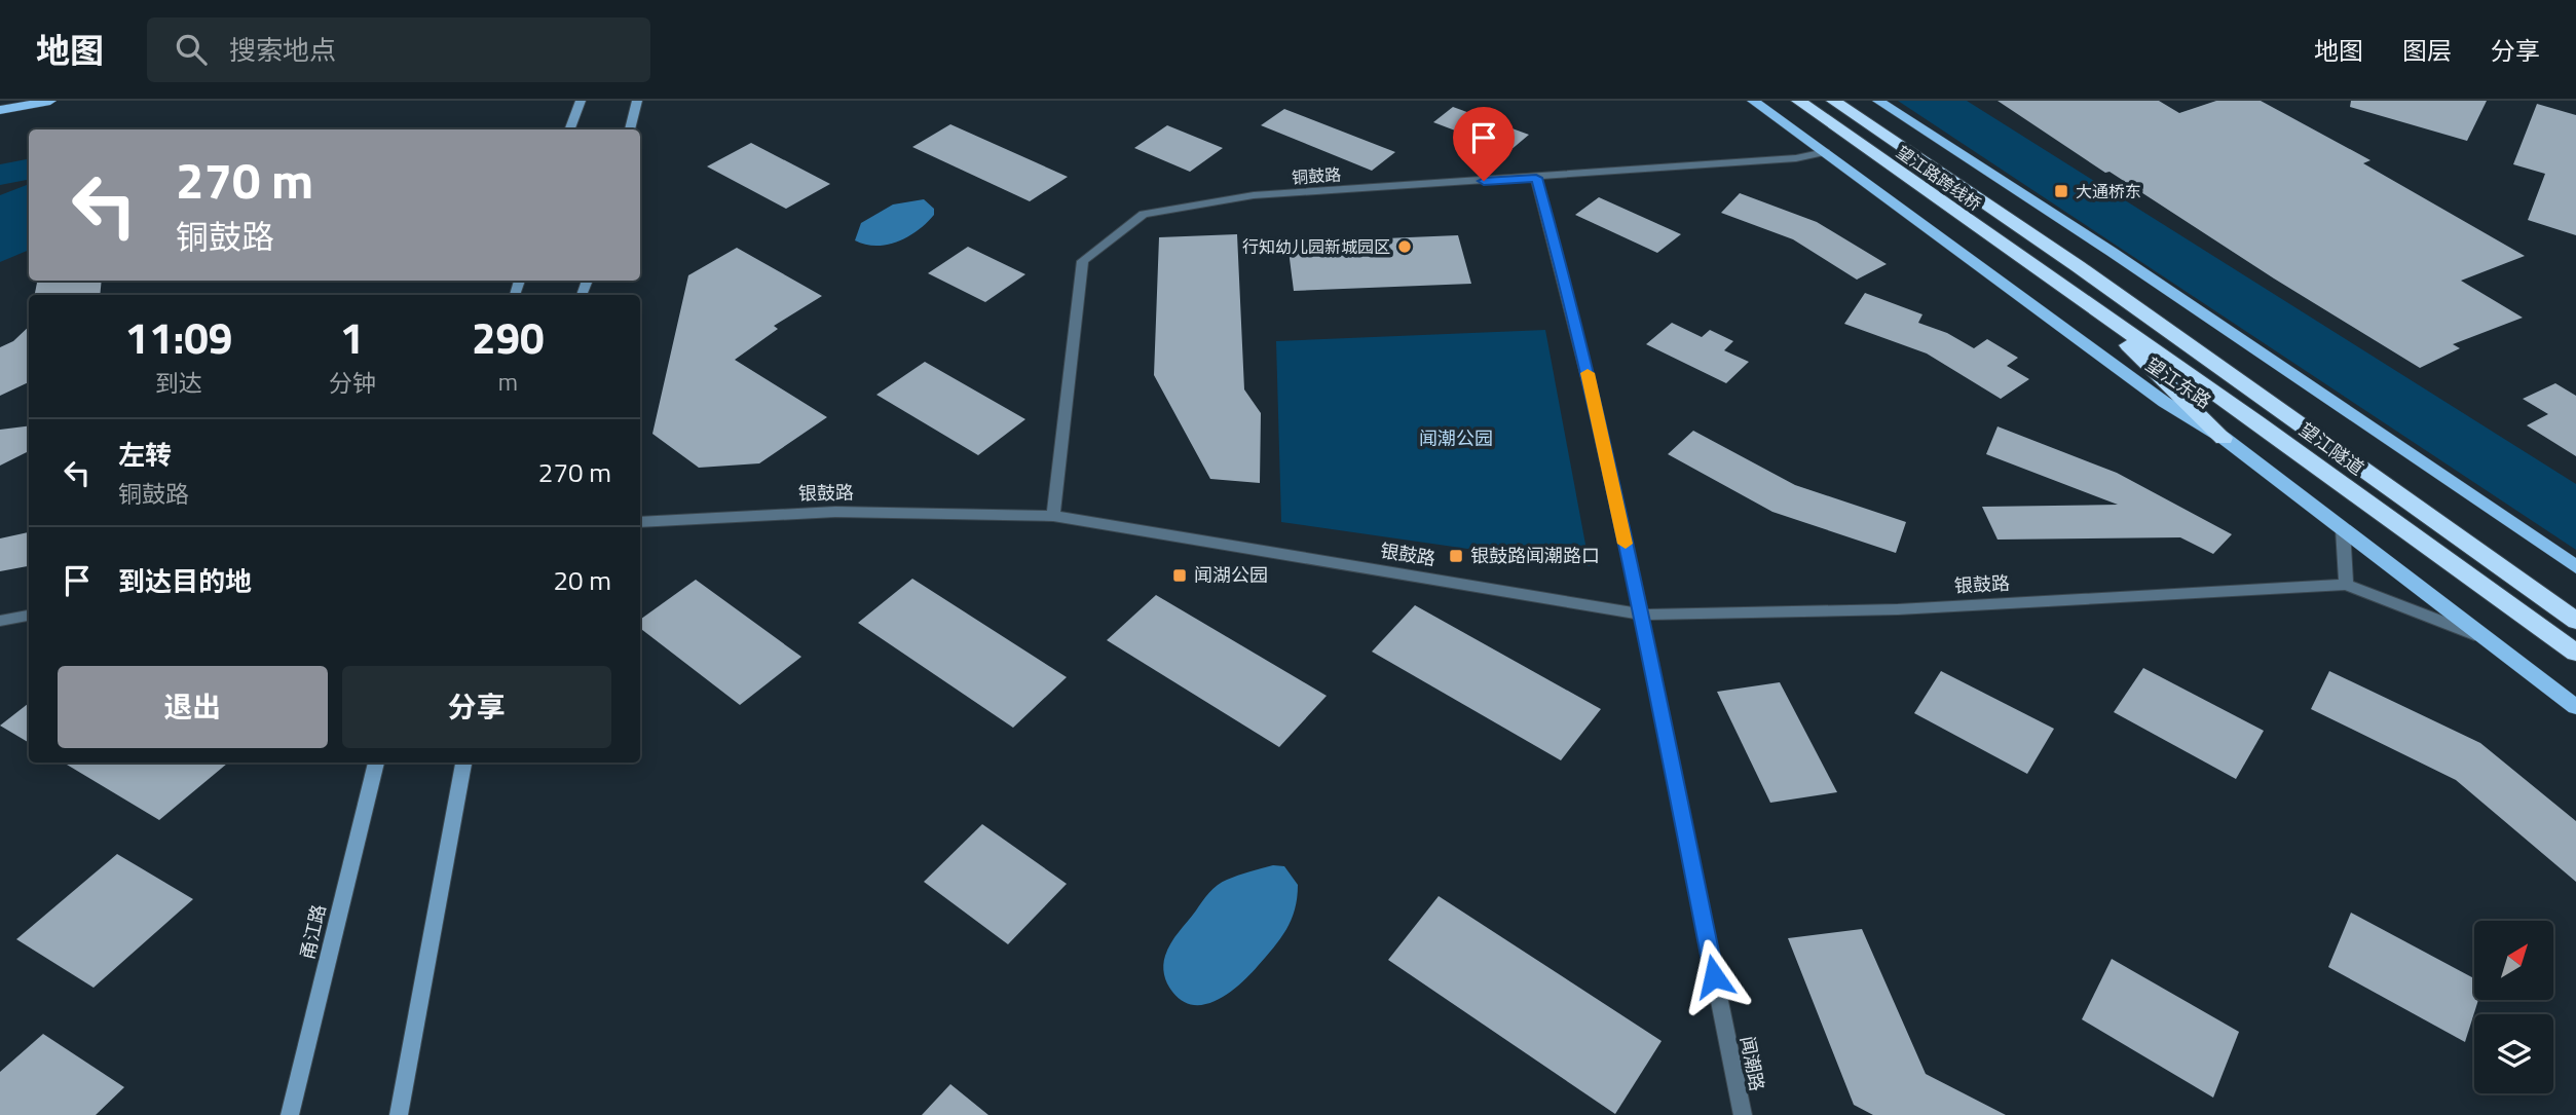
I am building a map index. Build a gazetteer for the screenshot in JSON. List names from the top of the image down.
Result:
{
  "streets": {
    "highway": ["望江路跨线桥", "望江隧道"],
    "main road": ["望江东路", "甬江路"],
    "street": ["铜鼓路", "银鼓路", "闻潮路"]
  },
  "crossings": [
    ["铜鼓路", "望江东路"],
    ["铜鼓路", "银鼓路"],
    ["铜鼓路", "闻潮路"],
    ["望江路跨线桥", "望江隧道"],
    ["望江东路", "银鼓路"],
    ["银鼓路", "闻潮路"]
  ],
  "parks": ["闻潮公园"],
  "places": {
    "transit": ["大通桥东", "银鼓路闻潮路口", "闻湖公园"],
    "other": ["行知幼儿园新城园区"]
  },
  "north": "top right",
  "page": {
    "header": "地图",
    "search": "搜索地点",
    "nav": ["地图", "图层", "分享"],
    "turn": ["270 m", "铜鼓路"],
    "eta": [
      "11:09",
      "到达",
      "1",
      "分钟",
      "290",
      "m"
    ],
    "list": [
      {
        "name": "左转",
        "note": "铜鼓路",
        "value": "270 m"
      },
      {
        "name": "到达目的地",
        "value": "20 m"
      }
    ],
    "buttons": ["退出", "分享"]
  }
}
